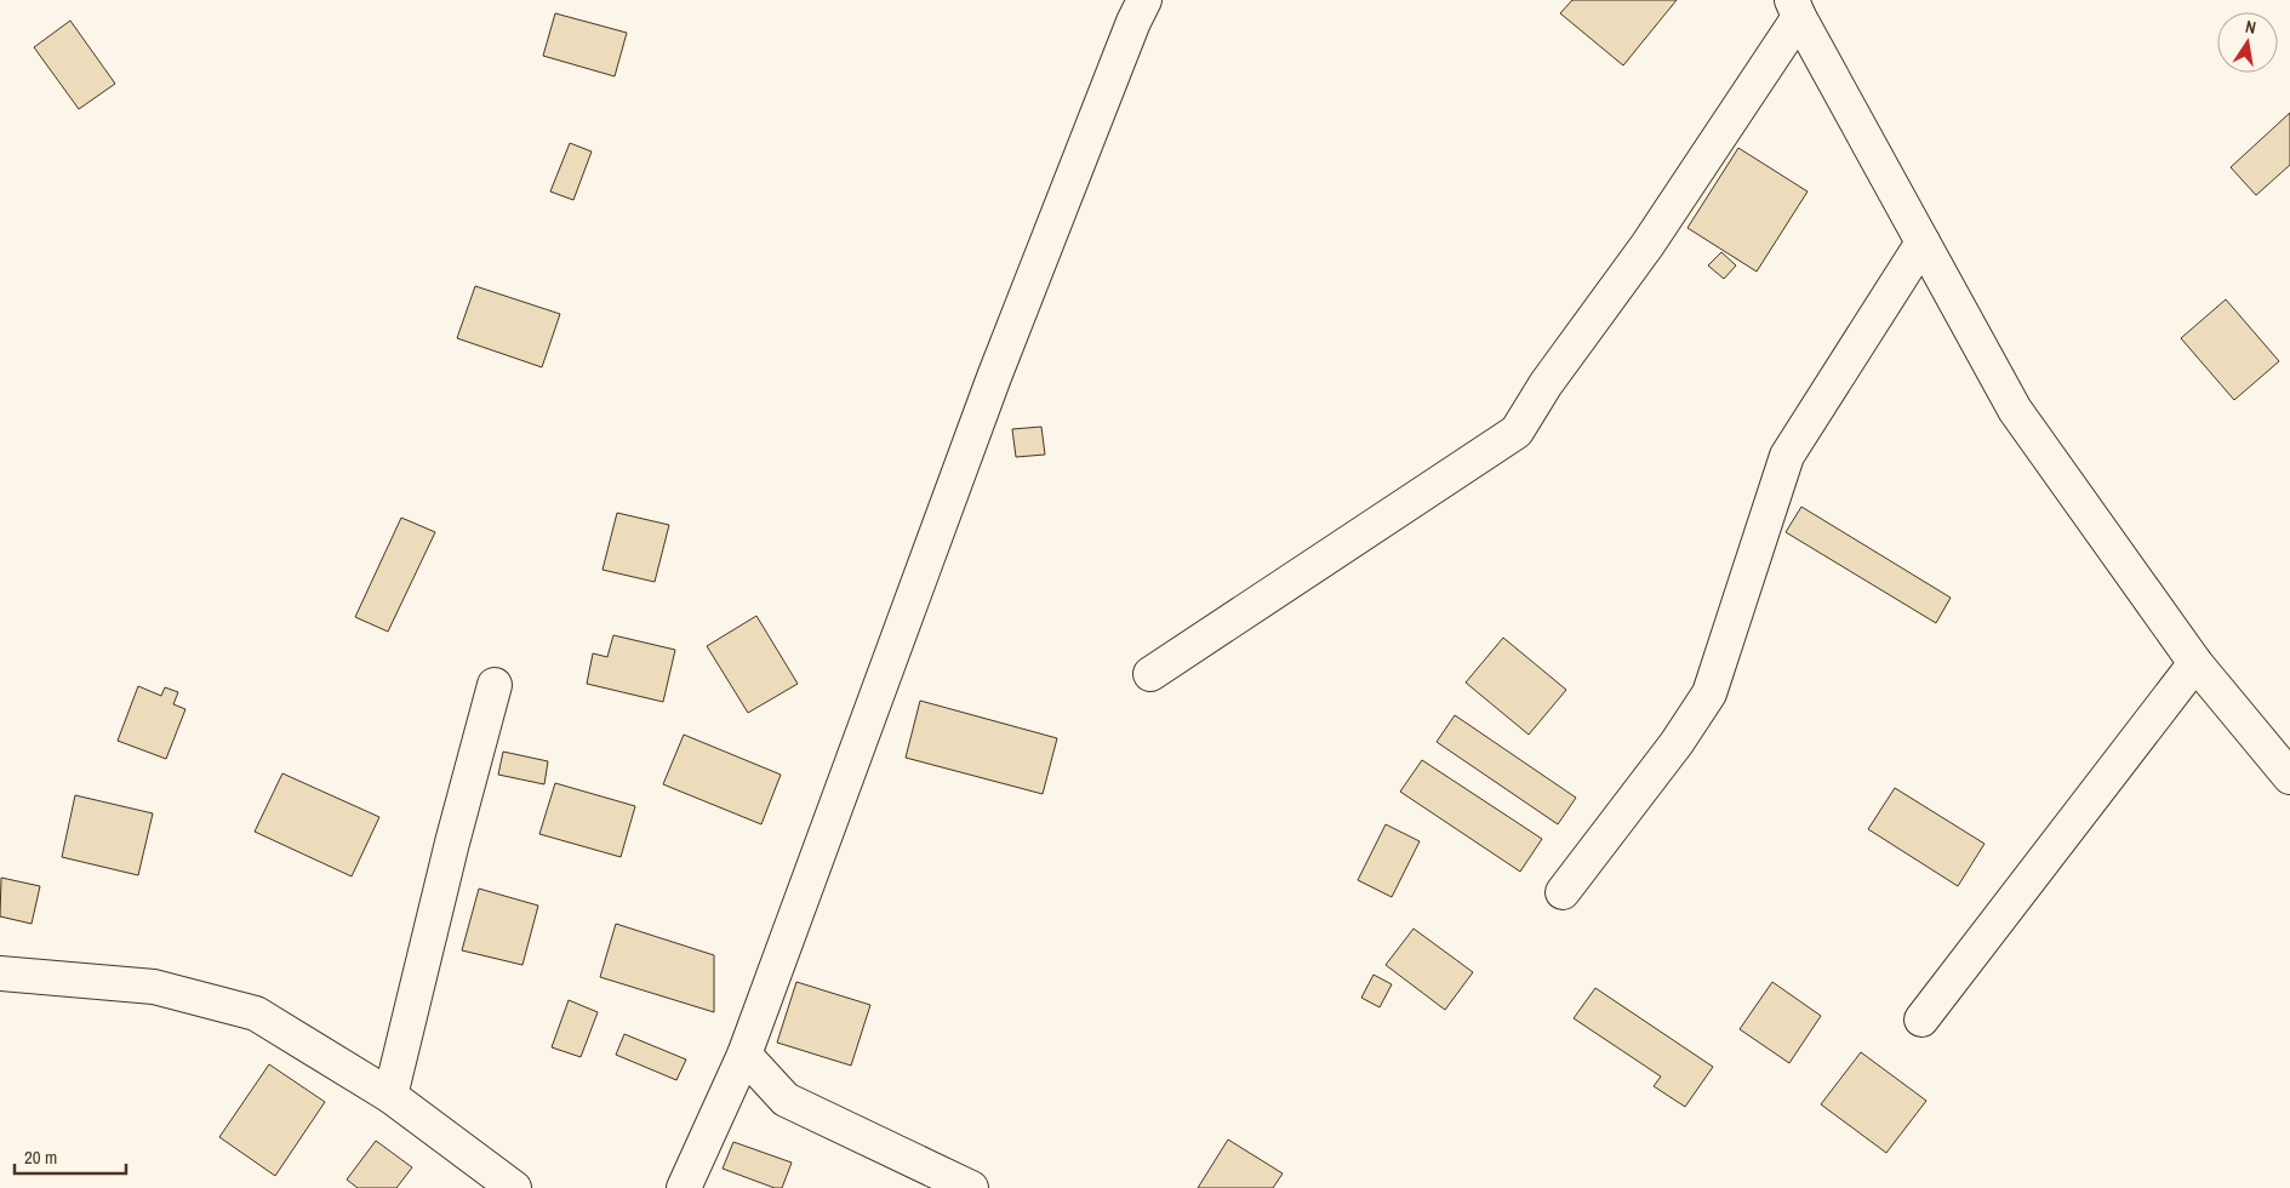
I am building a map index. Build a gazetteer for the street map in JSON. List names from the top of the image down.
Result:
{
  "scale_bar": "20 m",
  "north": "top"
}
